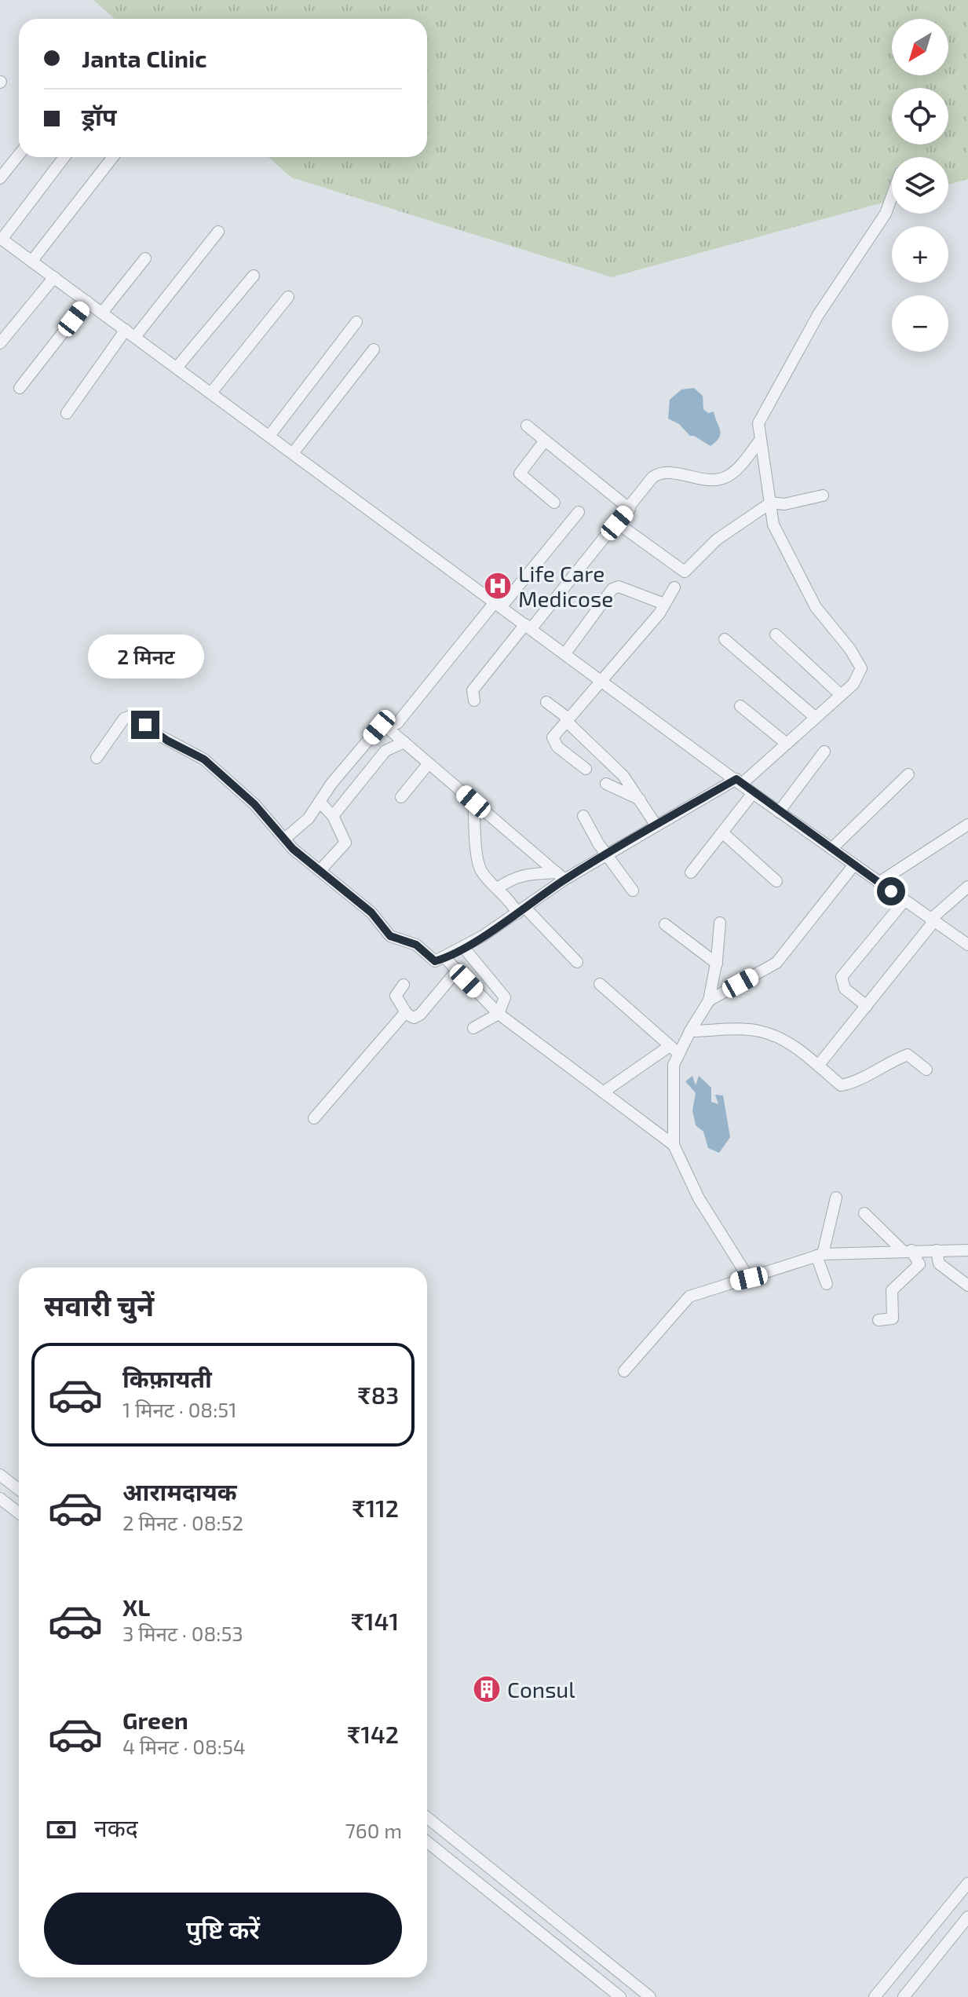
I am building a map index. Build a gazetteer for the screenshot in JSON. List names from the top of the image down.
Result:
{
  "places": {
    "hospital": ["Life Care Medicose"],
    "building": ["Consul"]
  },
  "north": "bottom left",
  "page": {
    "map_buttons": ["+", "−"],
    "banner": ["Janta Clinic", "ड्रॉप"],
    "bubble": "2 मिनट",
    "heading": "सवारी चुनें",
    "list": [
      {
        "name": "किफ़ायती",
        "note": "1 मिनट · 08:51",
        "value": "₹83"
      },
      {
        "name": "आरामदायक",
        "note": "2 मिनट · 08:52",
        "value": "₹112"
      },
      {
        "name": "XL",
        "note": "3 मिनट · 08:53",
        "value": "₹141"
      },
      {
        "name": "Green",
        "note": "4 मिनट · 08:54",
        "value": "₹142"
      }
    ],
    "pay": ["नकद", "760 m"],
    "buttons": "पुष्टि करें"
  }
}
